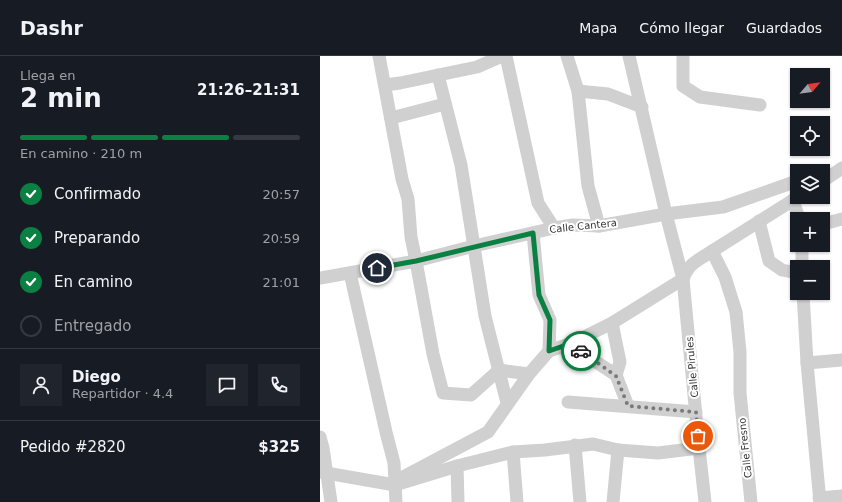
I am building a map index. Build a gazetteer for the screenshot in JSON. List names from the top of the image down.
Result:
{
  "streets": {
    "street": ["Calle Cantera", "Calle Pirules", "Calle Fresno"]
  },
  "crossings": [
    ["Calle Cantera", "Calle Pirules"]
  ],
  "north": "top right",
  "page": {
    "header": "Dashr",
    "nav": ["Mapa", "Cómo llegar", "Guardados"],
    "heading": ["2 min", "Llega en", "21:26–21:31"],
    "panel": [
      "Diego",
      "Repartidor · 4.4",
      "Pedido #2820",
      "$325"
    ],
    "map_buttons": ["+", "−"],
    "bar": "En camino · 210 m",
    "list": [
      ["Confirmado", "20:57"],
      ["Preparando", "20:59"],
      ["En camino", "21:01"],
      "Entregado"
    ]
  }
}
